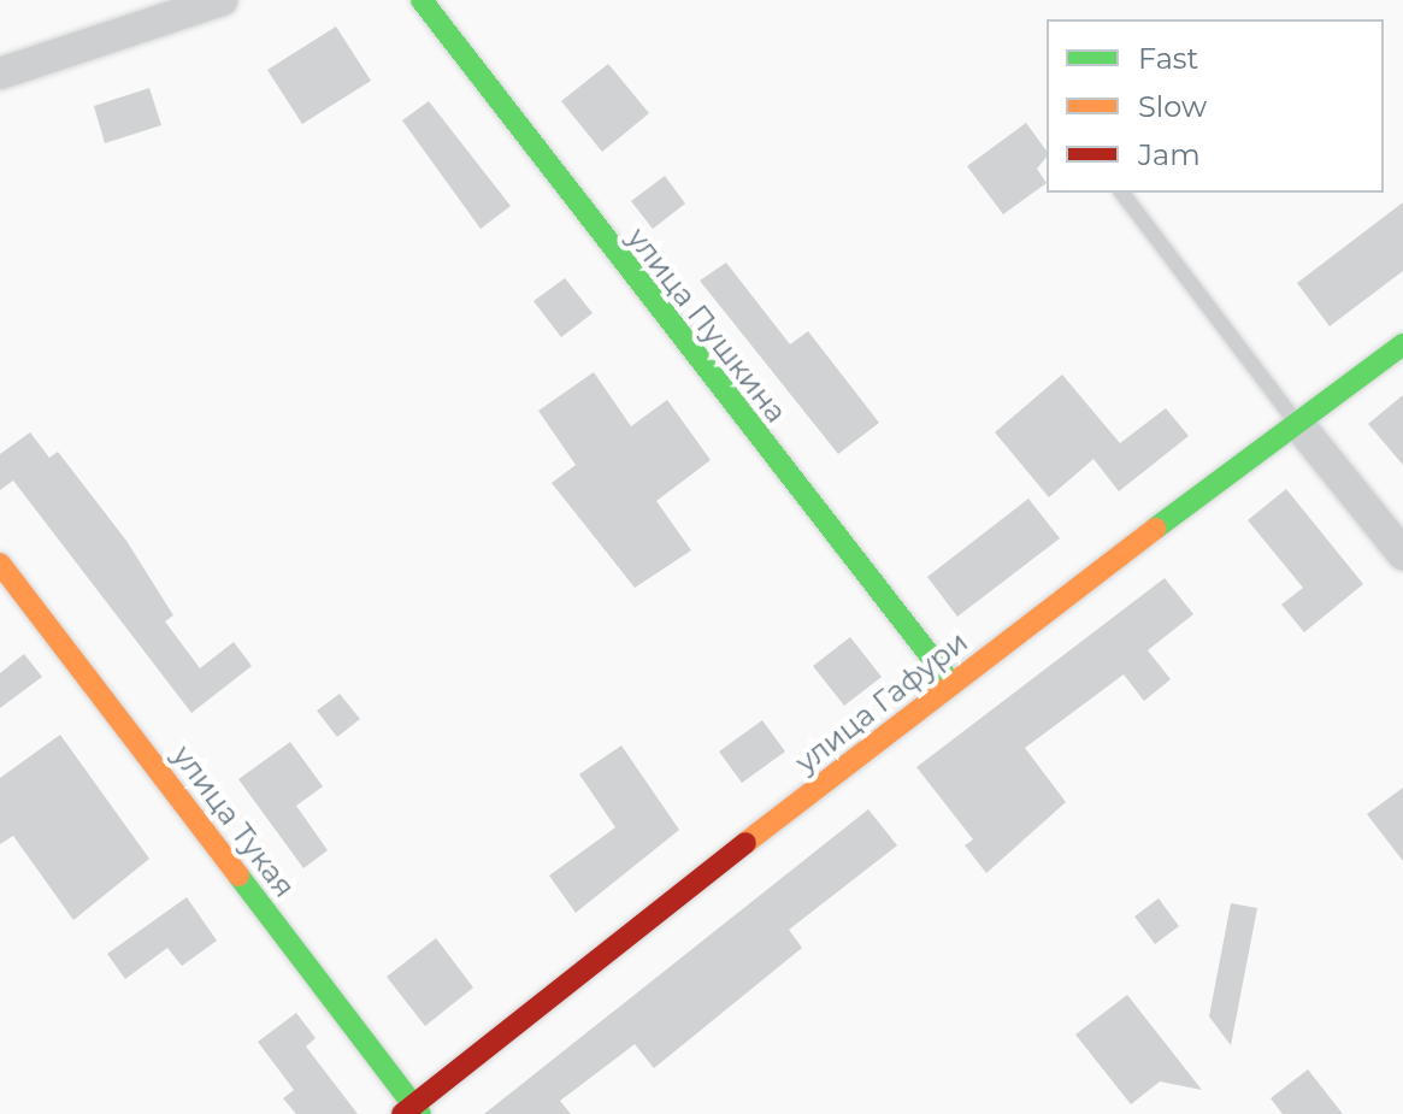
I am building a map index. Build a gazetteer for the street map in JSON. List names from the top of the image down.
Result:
{
  "streets": {
    "street": ["улица Пушкина", "улица Гафури", "улица Тукая"]
  },
  "crossings": [
    ["улица Пушкина", "улица Гафури"],
    ["улица Гафури", "улица Тукая"]
  ],
  "legend": ["Fast", "Slow", "Jam"]
}
